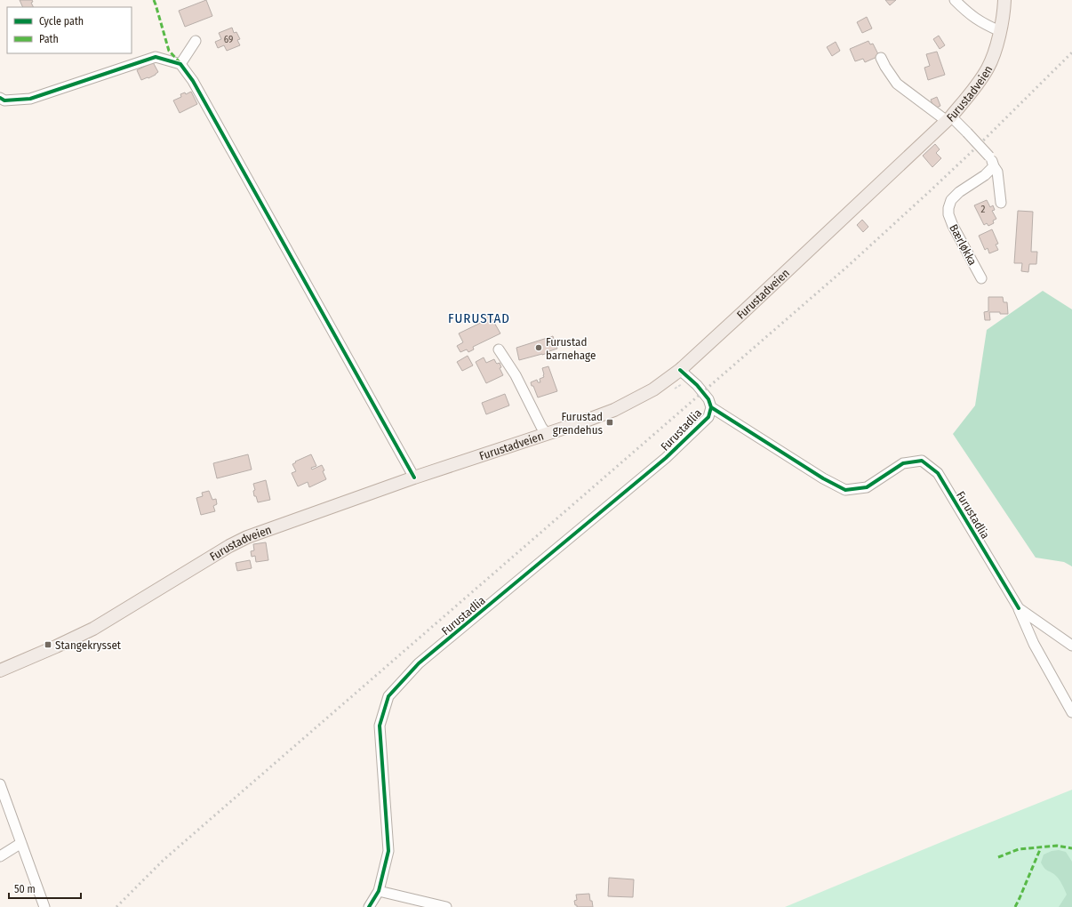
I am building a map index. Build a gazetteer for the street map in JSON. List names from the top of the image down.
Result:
{
  "streets": {
    "main road": ["Furustadveien"],
    "street": ["Bærløkka", "Furustadlia"]
  },
  "crossings": [
    ["Furustadveien", "Furustadlia"]
  ],
  "districts": ["FURUSTAD"],
  "places": {
    "other": ["Furustad barnehage"],
    "transit": ["Furustad grendehus", "Stangekrysset"]
  },
  "house_numbers": ["69", "2"],
  "legend": ["Cycle path", "Path"],
  "scale_bar": "50 m"
}
